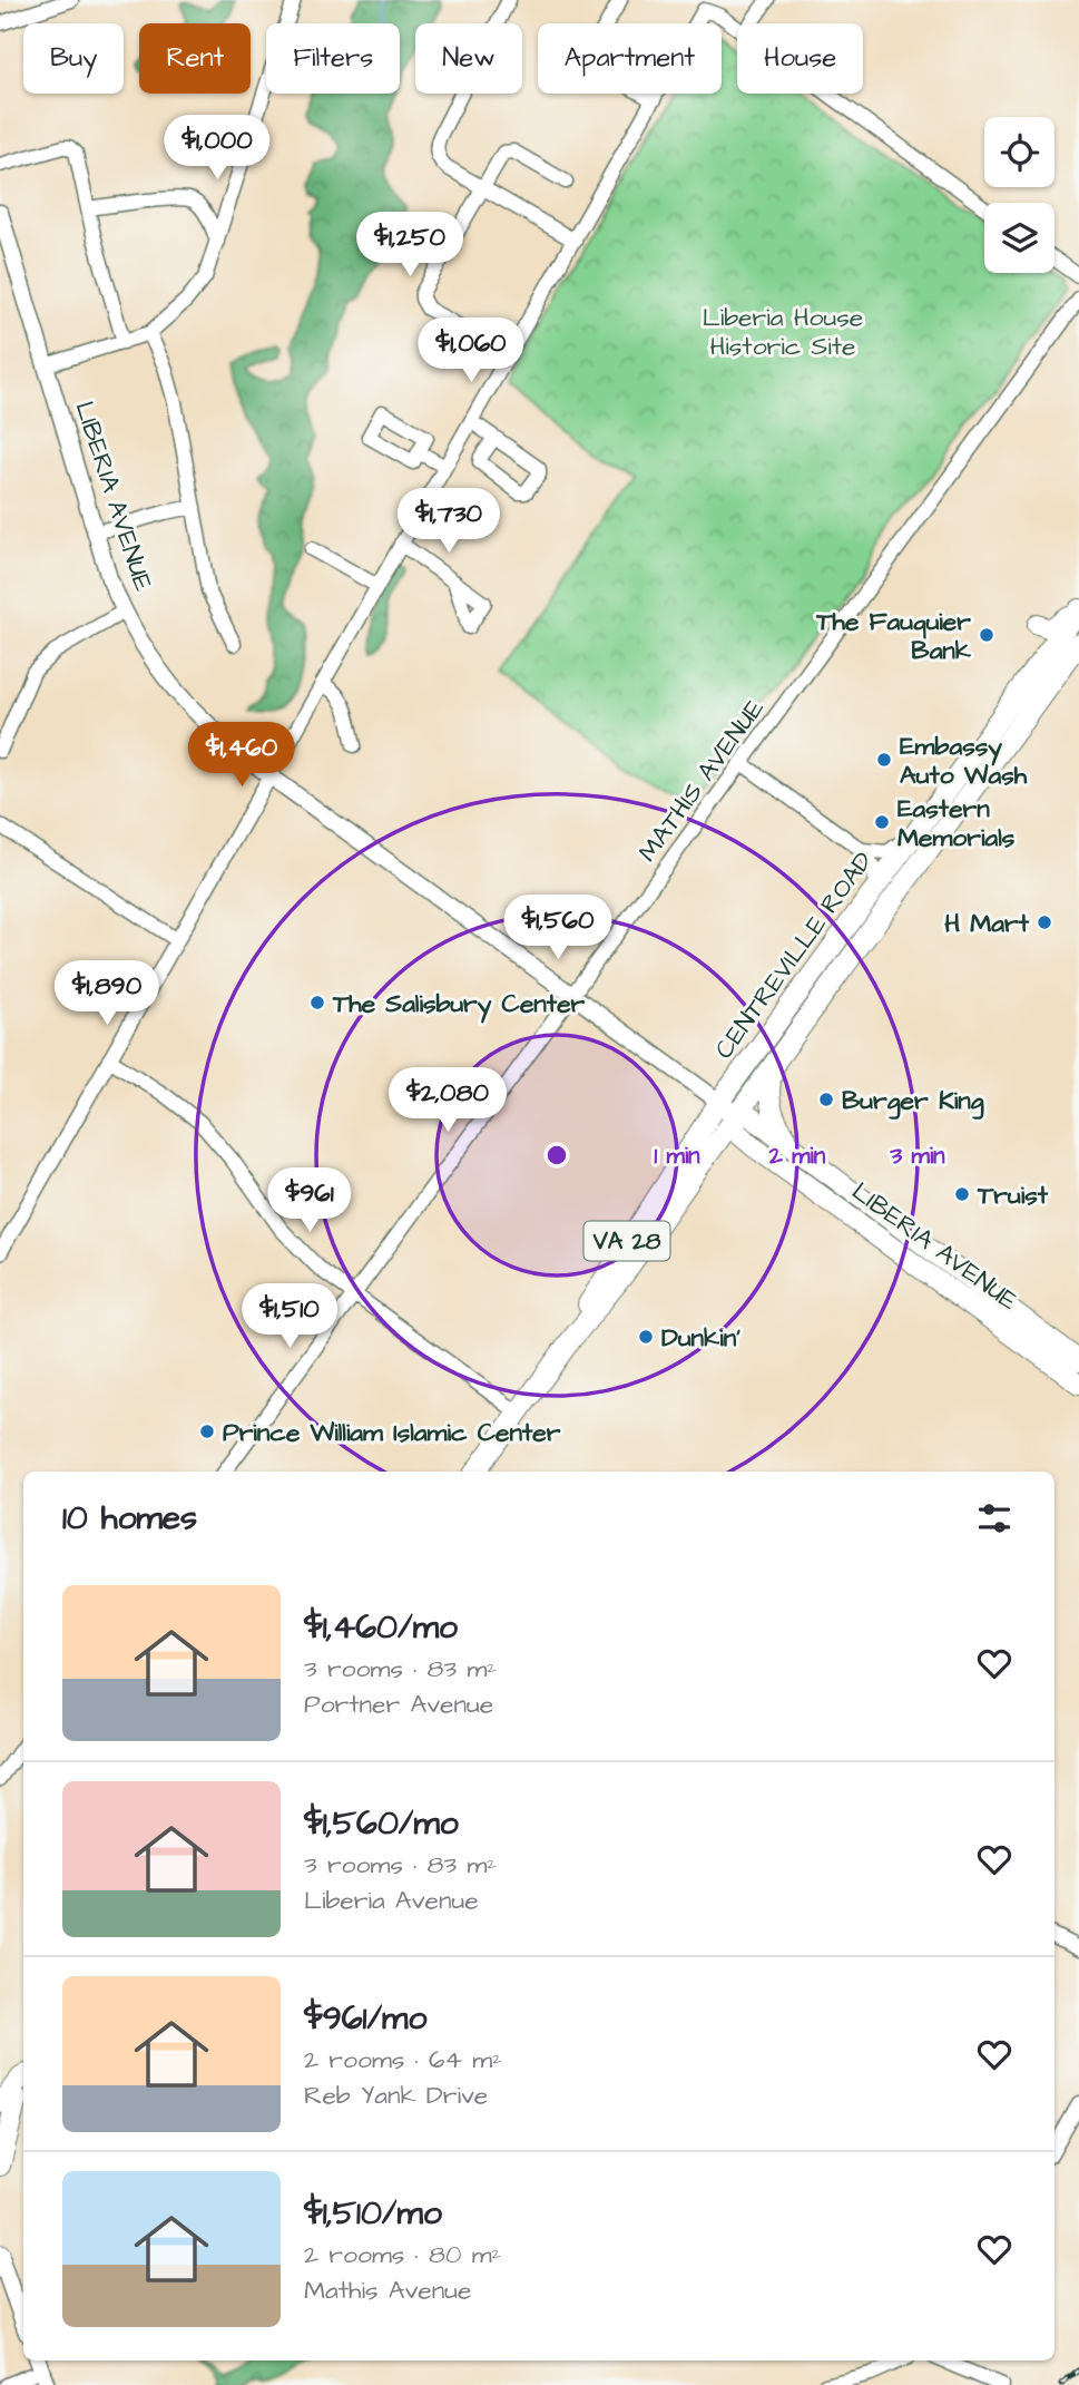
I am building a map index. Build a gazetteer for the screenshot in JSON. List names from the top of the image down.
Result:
{
  "streets": {
    "highway": ["LIBERIA AVENUE", "CENTREVILLE ROAD", "VA 28"],
    "street": ["MATHIS AVENUE"]
  },
  "crossings": [
    ["LIBERIA AVENUE", "MATHIS AVENUE"],
    ["LIBERIA AVENUE", "CENTREVILLE ROAD"]
  ],
  "parks": ["Liberia House Historic Site"],
  "places": [
    "The Fauquier Bank",
    "Embassy Auto Wash",
    "Eastern Memorials",
    "H Mart",
    "The Salisbury Center",
    "Burger King",
    "Truist",
    "Dunkin'",
    "Prince William Islamic Center"
  ],
  "page": {
    "chip": [
      "Buy",
      "Rent",
      "Filters",
      "New",
      "Apartment",
      "House"
    ],
    "price": [
      "$1,000",
      "$1,250",
      "$1,060",
      "$1,730",
      "$1,460",
      "$1,560",
      "$1,890",
      "$2,080",
      "$961",
      "$1,510"
    ],
    "heading": "10 homes",
    "list": [
      {
        "name": "$1,460/mo",
        "note": "3 rooms · 83 m² · Portner Avenue"
      },
      {
        "name": "$1,560/mo",
        "note": "3 rooms · 83 m² · Liberia Avenue"
      },
      {
        "name": "$961/mo",
        "note": "2 rooms · 64 m² · Reb Yank Drive"
      },
      {
        "name": "$1,510/mo",
        "note": "2 rooms · 80 m² · Mathis Avenue"
      }
    ]
  },
  "rings": ["1 min", "2 min", "3 min"]
}
